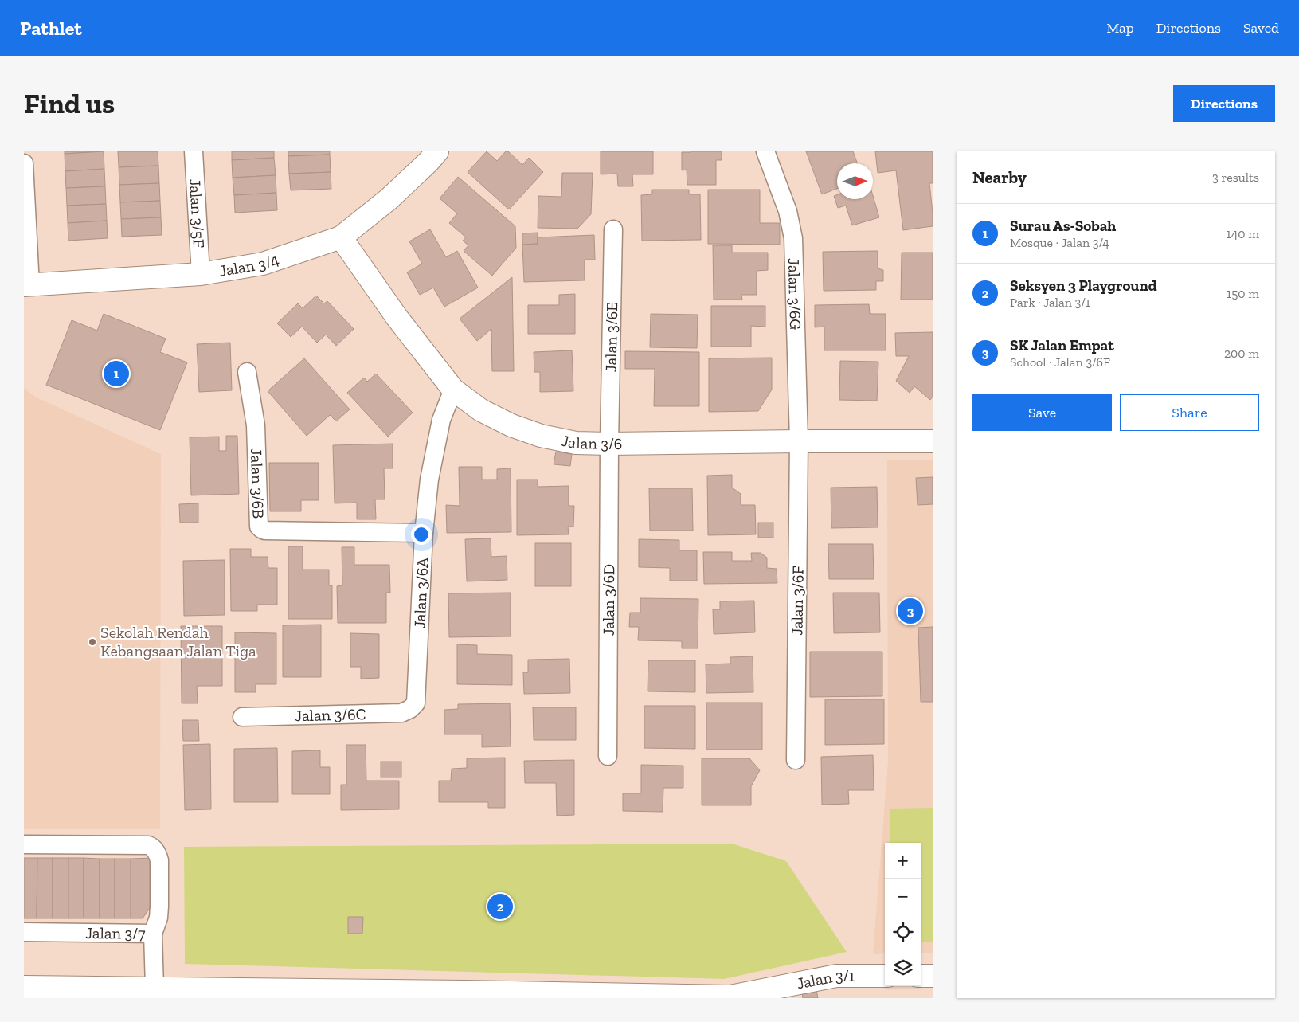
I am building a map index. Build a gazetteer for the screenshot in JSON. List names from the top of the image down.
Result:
{
  "streets": {
    "street": [
      "Jalan 3/5F",
      "Jalan 3/4",
      "Jalan 3/6G",
      "Jalan 3/6E",
      "Jalan 3/6",
      "Jalan 3/6B",
      "Jalan 3/6A",
      "Jalan 3/6D",
      "Jalan 3/6F",
      "Jalan 3/6C",
      "Jalan 3/7",
      "Jalan 3/1"
    ]
  },
  "crossings": [
    ["Jalan 3/5F", "Jalan 3/4"],
    ["Jalan 3/4", "Jalan 3/6"],
    ["Jalan 3/6G", "Jalan 3/6"],
    ["Jalan 3/6G", "Jalan 3/6F"],
    ["Jalan 3/6E", "Jalan 3/6"],
    ["Jalan 3/6E", "Jalan 3/6D"],
    ["Jalan 3/6", "Jalan 3/6A"],
    ["Jalan 3/6", "Jalan 3/6D"],
    ["Jalan 3/6", "Jalan 3/6F"],
    ["Jalan 3/6B", "Jalan 3/6A"],
    ["Jalan 3/6A", "Jalan 3/6C"],
    ["Jalan 3/7", "Jalan 3/1"]
  ],
  "places": ["Sekolah Rendah Kebangsaan Jalan Tiga"],
  "north": "right",
  "page": {
    "header": "Pathlet",
    "nav": ["Map", "Directions", "Saved"],
    "buttons": [
      "Directions",
      ["Save", "Share"]
    ],
    "title": "Find us",
    "heading": ["Nearby", "3 results"],
    "list": [
      {
        "mark": "1",
        "name": "Surau As-Sobah",
        "note": "Mosque · Jalan 3/4",
        "value": "140 m"
      },
      {
        "mark": "2",
        "name": "Seksyen 3 Playground",
        "note": "Park · Jalan 3/1",
        "value": "150 m"
      },
      {
        "mark": "3",
        "name": "SK Jalan Empat",
        "note": "School · Jalan 3/6F",
        "value": "200 m"
      }
    ],
    "pins": ["1", "3", "2"],
    "map_buttons": ["+", "−"]
  }
}
